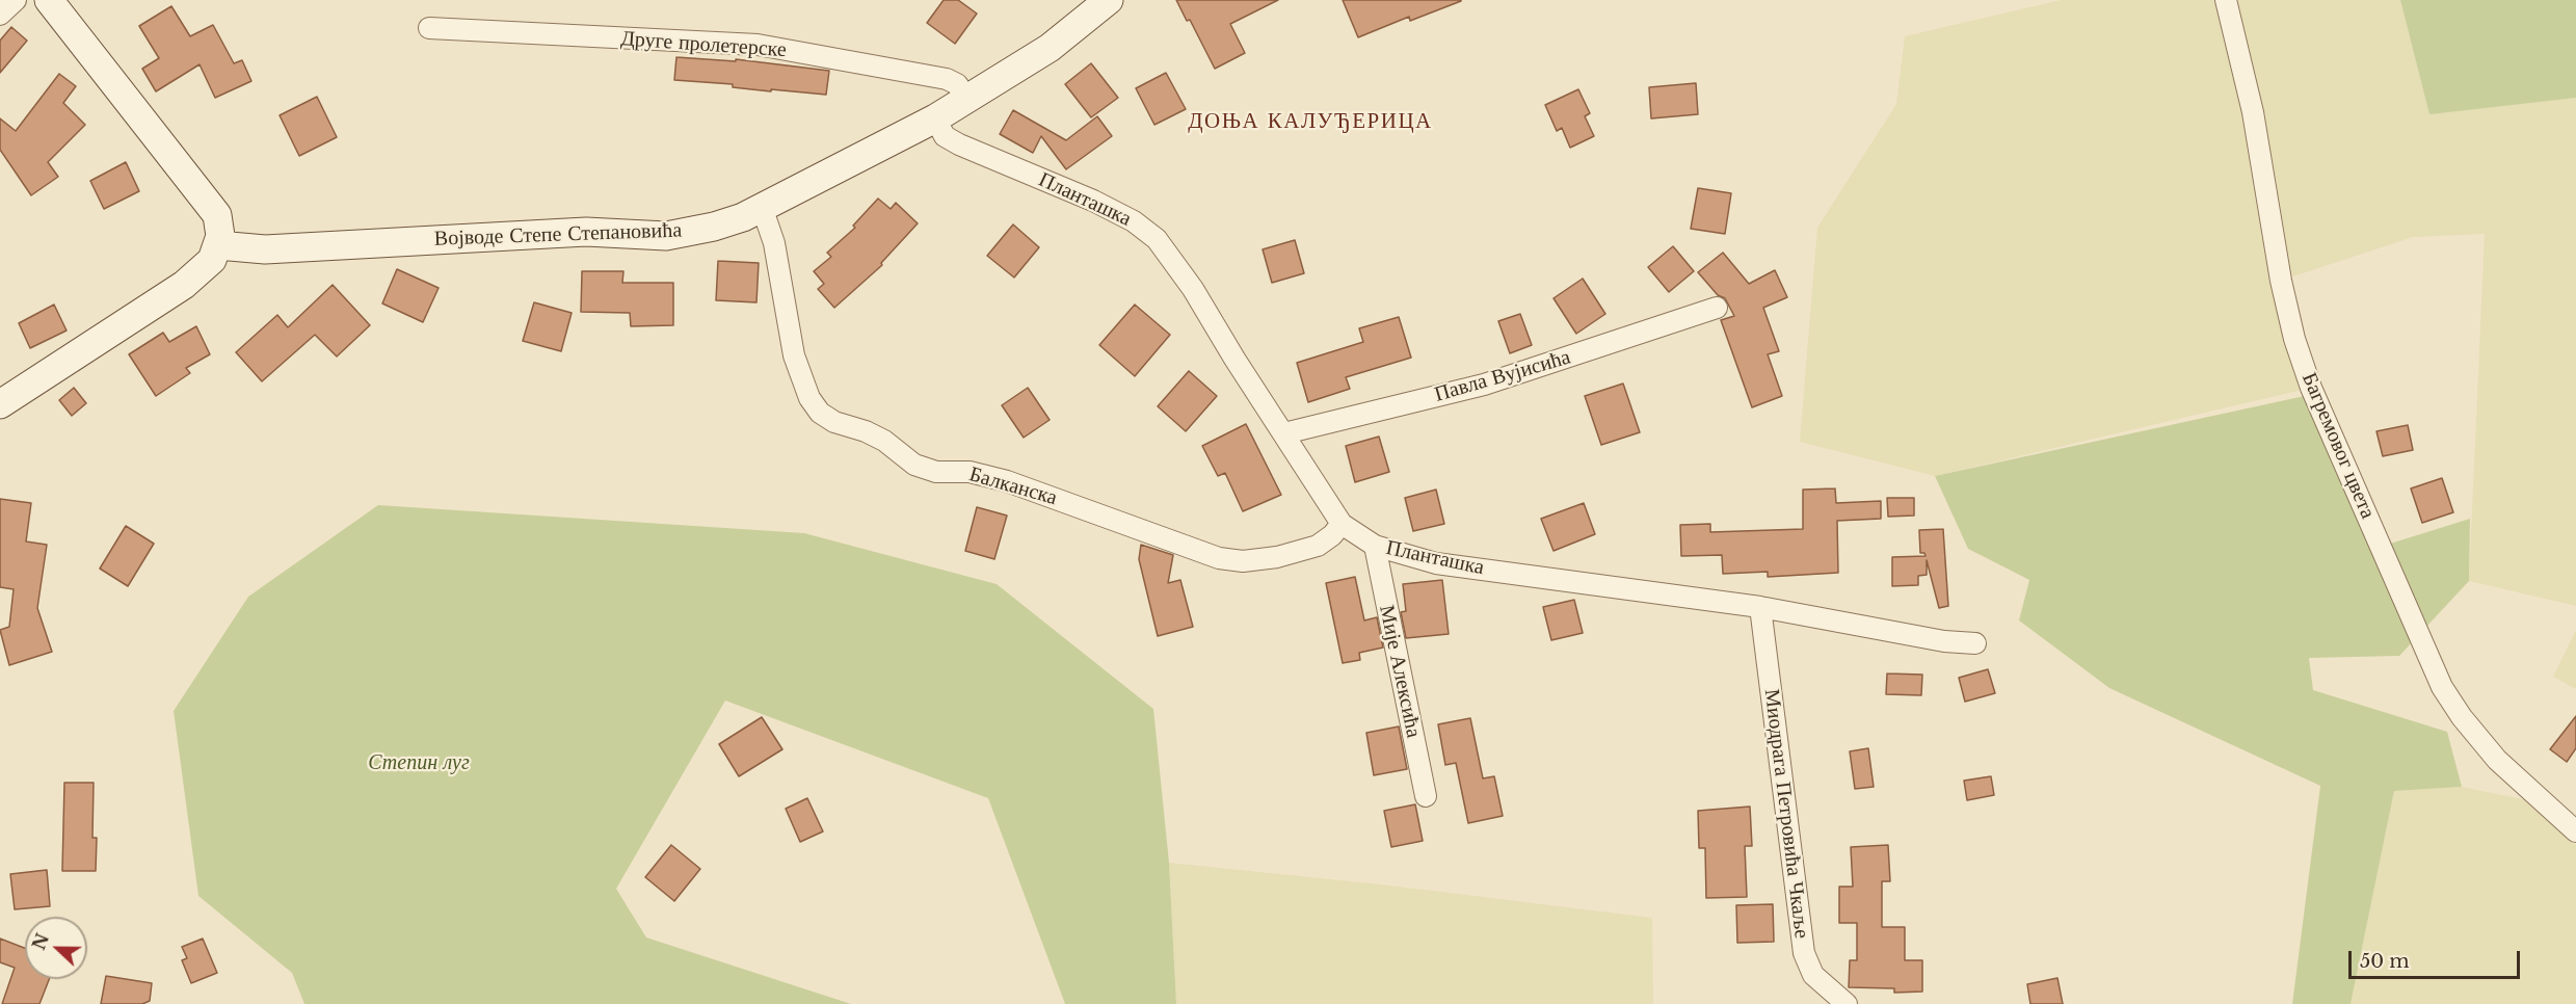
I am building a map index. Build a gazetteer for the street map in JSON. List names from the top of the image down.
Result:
{
  "streets": {
    "street": [
      "Друге пролетерске",
      "Планташка",
      "Војводе Степе Степановића",
      "Павла Вујисића",
      "Багремовог цвета",
      "Балканска",
      "Мије Алексића",
      "Миодрага Петровића Чкаље"
    ]
  },
  "crossings": [
    ["Друге пролетерске", "Војводе Степе Степановића"],
    ["Планташка", "Војводе Степе Степановића"],
    ["Планташка", "Павла Вујисића"],
    ["Планташка", "Балканска"],
    ["Планташка", "Мије Алексића"],
    ["Планташка", "Миодрага Петровића Чкаље"],
    ["Војводе Степе Степановића", "Балканска"]
  ],
  "districts": ["ДОЊА КАЛУЂЕРИЦА"],
  "parks": ["Степин луг"],
  "scale_bar": "50 m",
  "north": "left"
}
